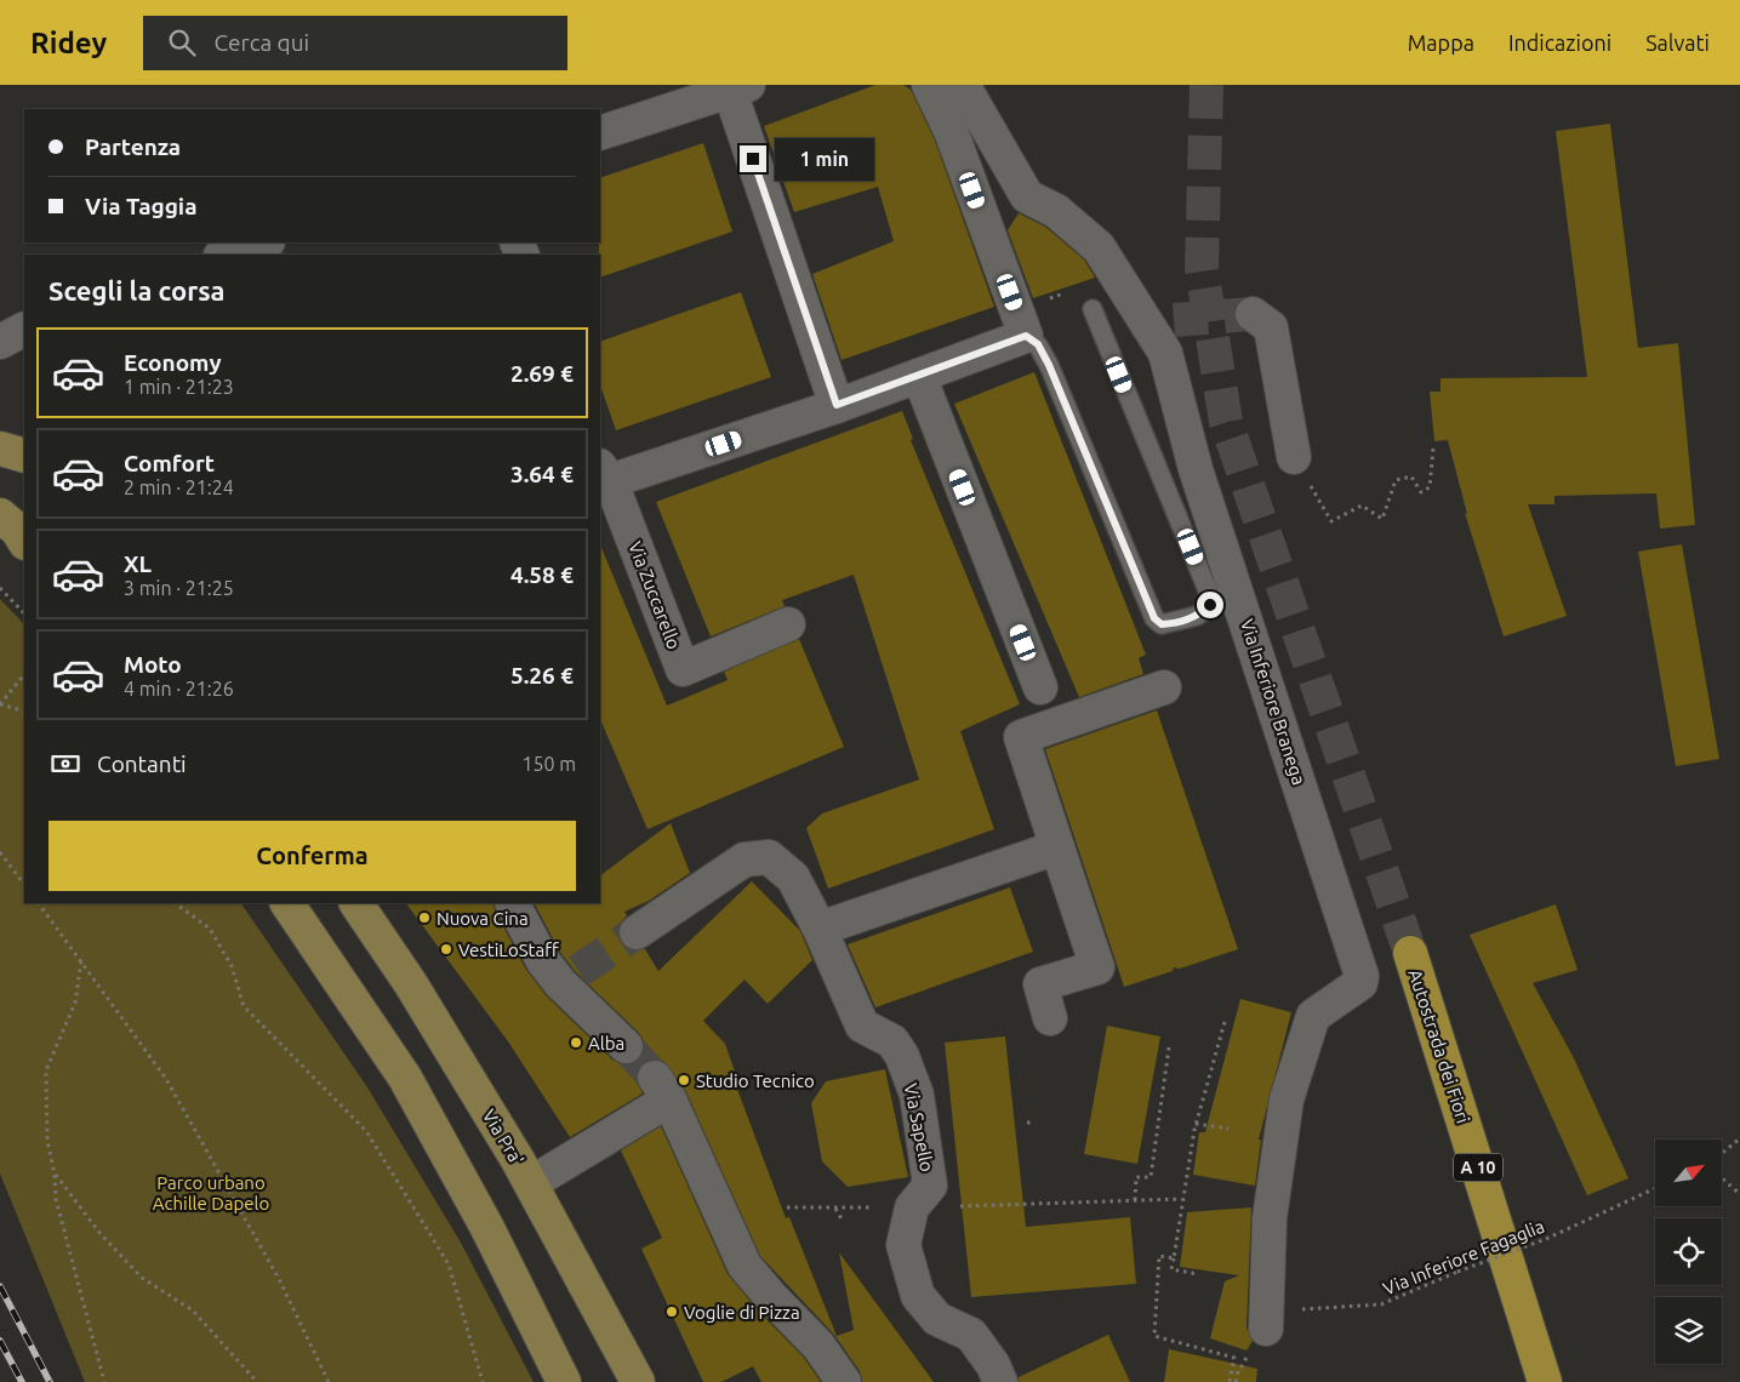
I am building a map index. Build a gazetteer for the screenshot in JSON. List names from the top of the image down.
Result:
{
  "streets": {
    "highway": ["Autostrada dei Fiori", "A 10"],
    "main road": ["Via Pra'"],
    "street": ["Via Zuccarello", "Via Inferiore Branega", "Via Sapello"],
    "path": ["Via Inferiore Fagaglia"]
  },
  "crossings": [
    ["Via Inferiore Branega", "Via Inferiore Fagaglia"]
  ],
  "parks": ["Parco urbano Achille Dapelo"],
  "places": [
    "Nuova Cina",
    "VestiLoStaff",
    "Alba",
    "Studio Tecnico",
    "Voglie di Pizza"
  ],
  "north": "top right",
  "page": {
    "header": "Ridey",
    "search": "Cerca qui",
    "nav": ["Mappa", "Indicazioni", "Salvati"],
    "banner": ["Partenza", "Via Taggia"],
    "bubble": "1 min",
    "heading": "Scegli la corsa",
    "list": [
      {
        "name": "Economy",
        "note": "1 min · 21:23",
        "value": "2.69 €"
      },
      {
        "name": "Comfort",
        "note": "2 min · 21:24",
        "value": "3.64 €"
      },
      {
        "name": "XL",
        "note": "3 min · 21:25",
        "value": "4.58 €"
      },
      {
        "name": "Moto",
        "note": "4 min · 21:26",
        "value": "5.26 €"
      }
    ],
    "pay": ["Contanti", "150 m"],
    "buttons": "Conferma"
  }
}
